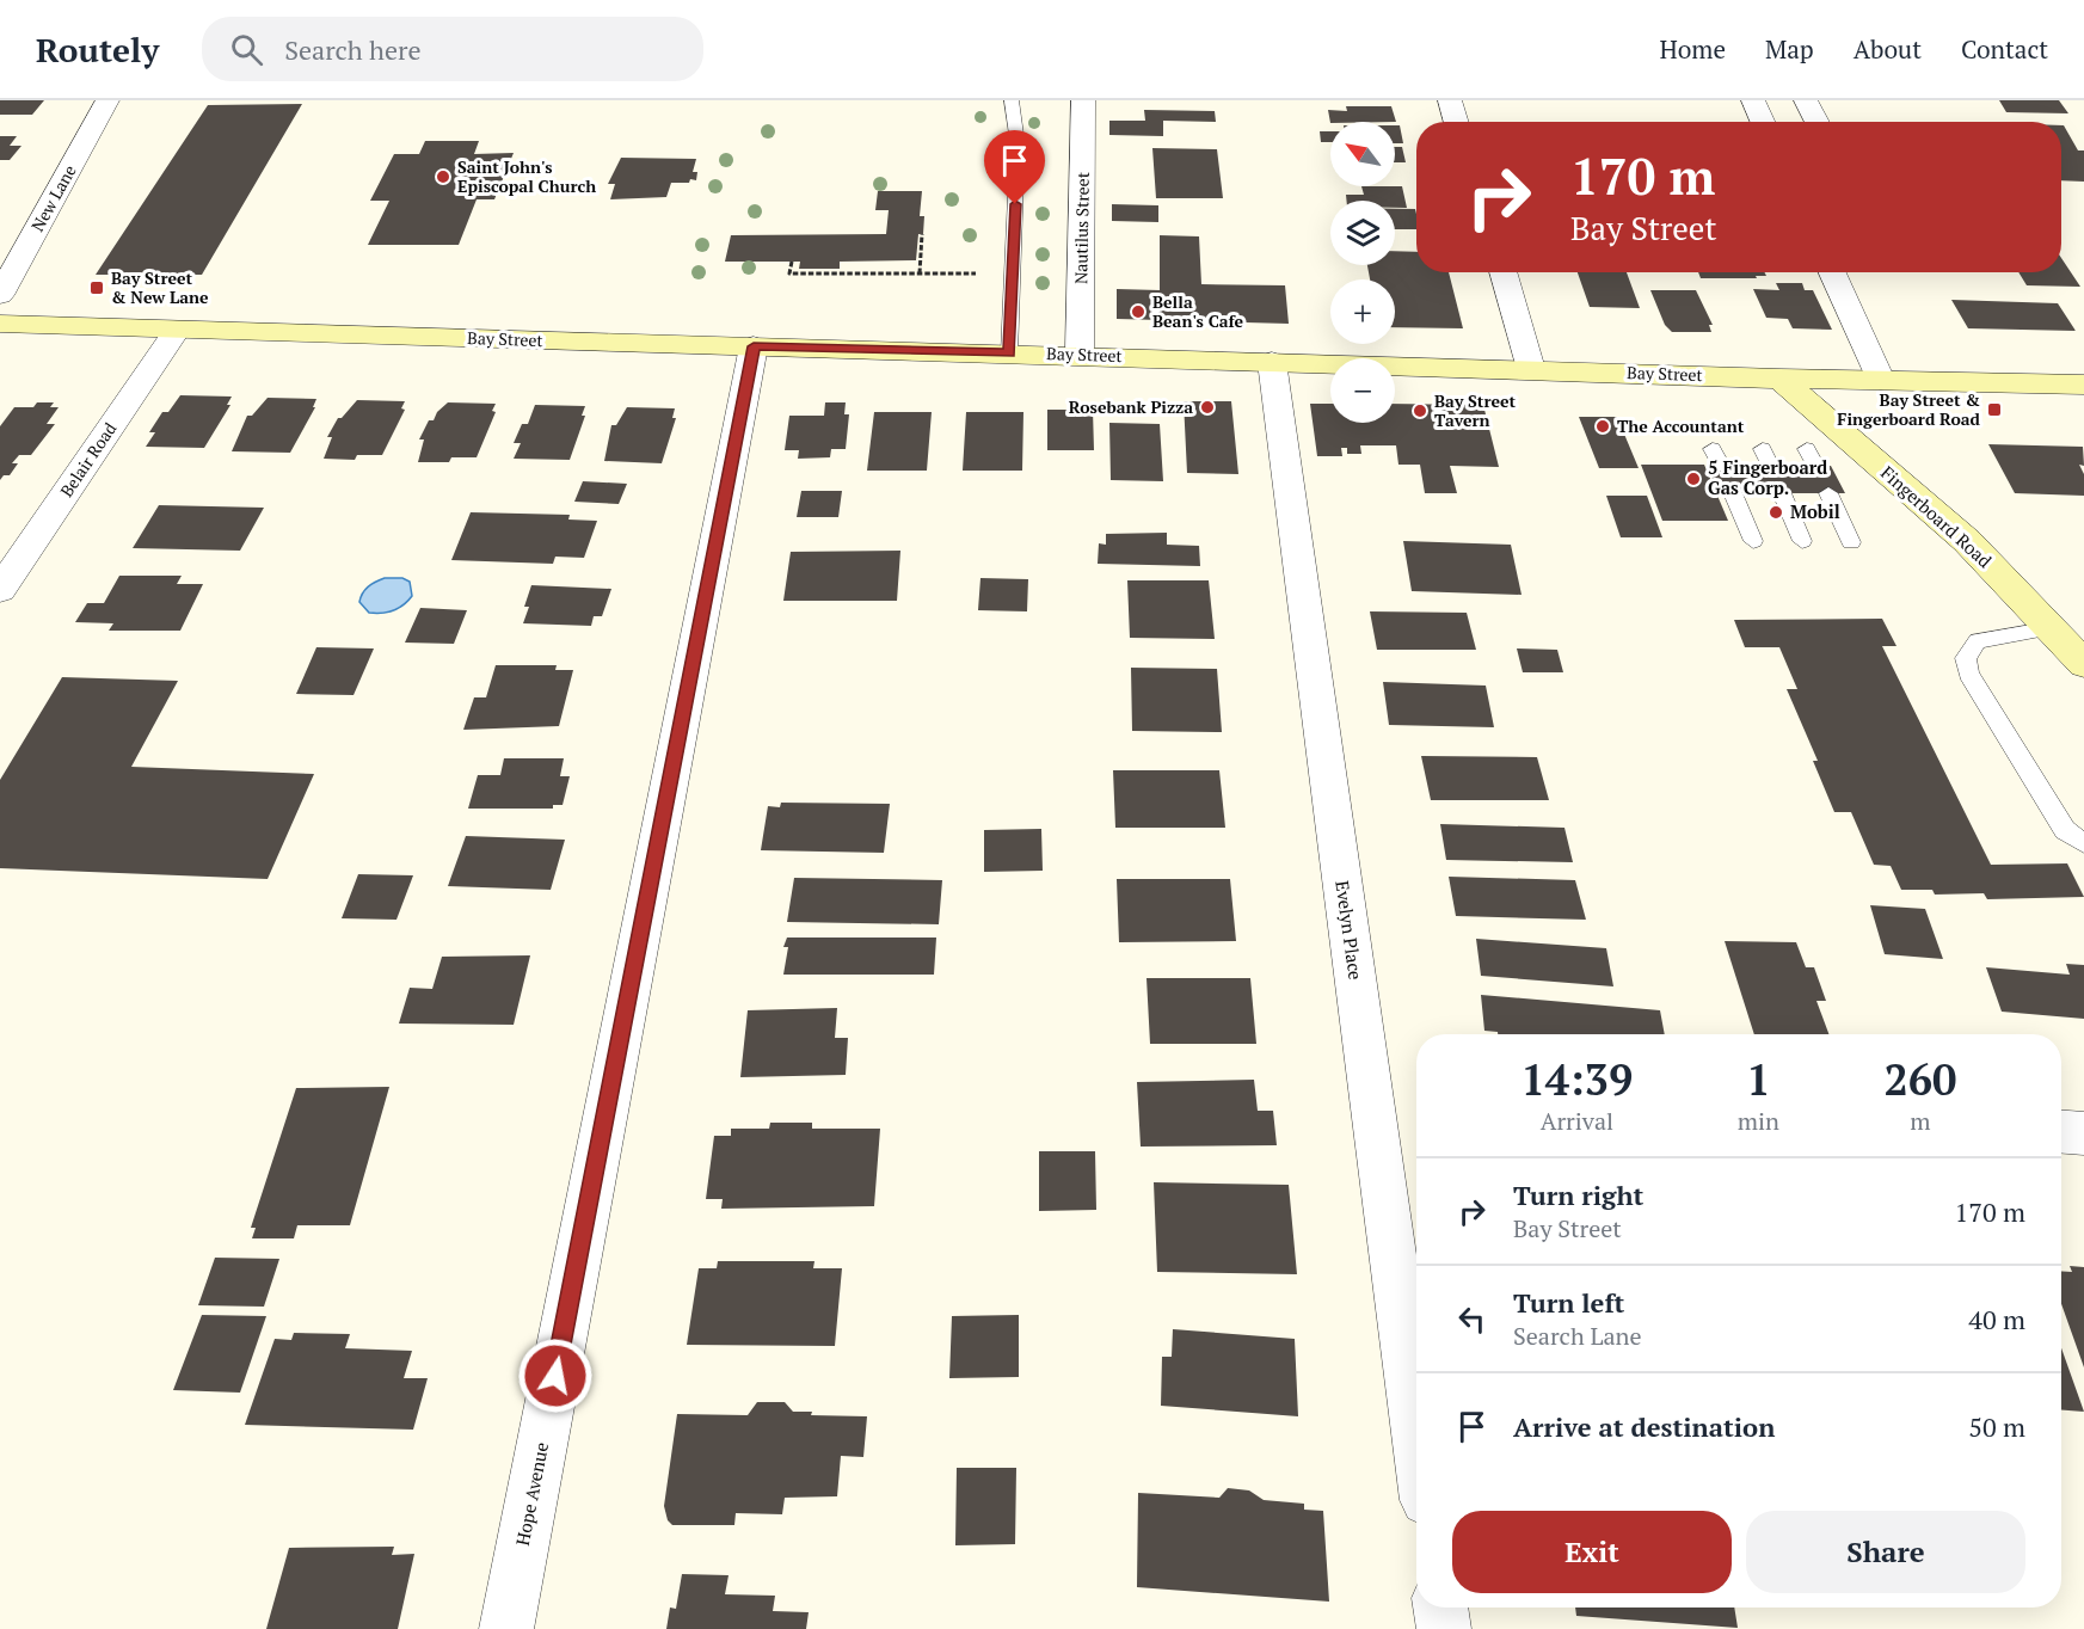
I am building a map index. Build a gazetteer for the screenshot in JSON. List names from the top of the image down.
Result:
{
  "streets": {
    "main road": ["Bay Street", "Fingerboard Road"],
    "street": [
      "New Lane",
      "Nautilus Street",
      "Belair Road",
      "Evelyn Place",
      "Hope Avenue"
    ]
  },
  "crossings": [
    ["Nautilus Street", "Bay Street"],
    ["Bay Street", "Belair Road"],
    ["Bay Street", "Fingerboard Road"],
    ["Bay Street", "Evelyn Place"],
    ["Bay Street", "Hope Avenue"]
  ],
  "places": {
    "other": [
      "Saint John's Episcopal Church",
      "Bella Bean's Cafe",
      "Rosebank Pizza",
      "Bay Street Tavern",
      "The Accountant",
      "5 Fingerboard Gas Corp.",
      "Mobil"
    ],
    "transit": ["Bay Street & New Lane", "Bay Street & Fingerboard Road"]
  },
  "north": "top left",
  "page": {
    "header": "Routely",
    "search": "Search here",
    "nav": [
      "Home",
      "Map",
      "About",
      "Contact"
    ],
    "map_buttons": ["+", "−"],
    "turn": ["170 m", "Bay Street"],
    "eta": [
      "14:39",
      "Arrival",
      "1",
      "min",
      "260",
      "m"
    ],
    "list": [
      {
        "name": "Turn right",
        "note": "Bay Street",
        "value": "170 m"
      },
      {
        "name": "Turn left",
        "note": "Search Lane",
        "value": "40 m"
      },
      {
        "name": "Arrive at destination",
        "value": "50 m"
      }
    ],
    "buttons": ["Exit", "Share"]
  }
}
